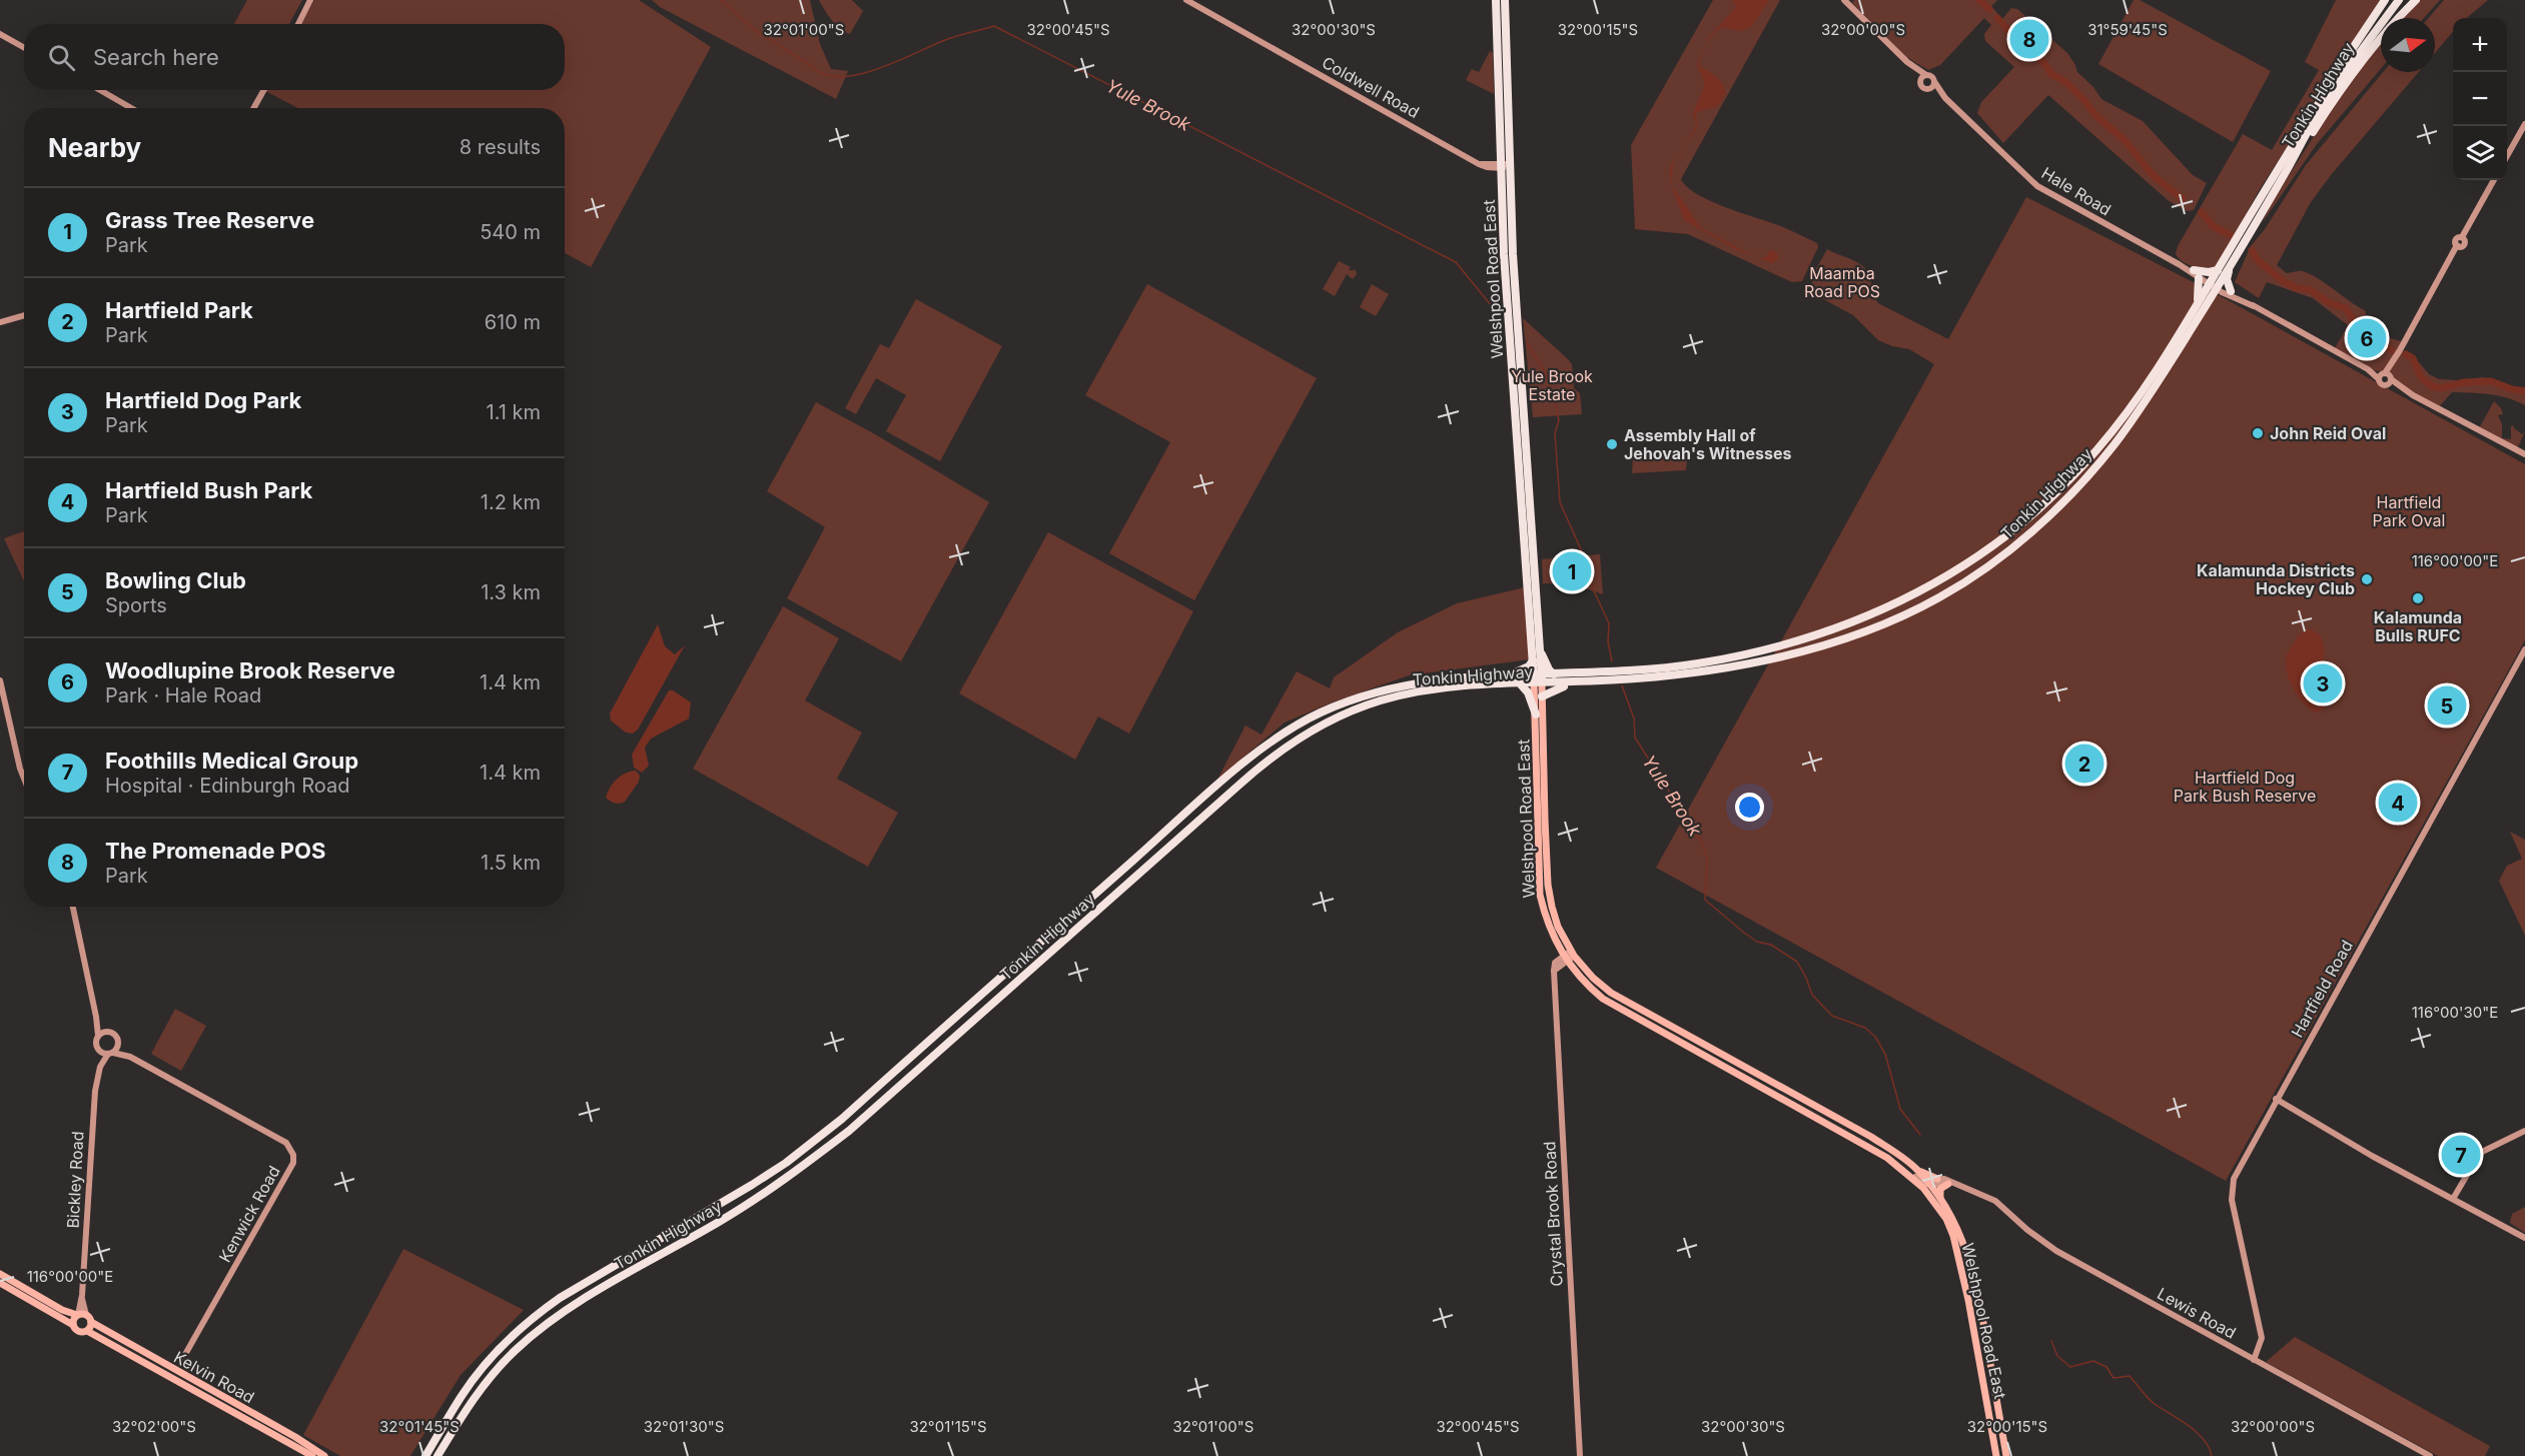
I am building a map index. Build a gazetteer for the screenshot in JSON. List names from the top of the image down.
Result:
{
  "streets": {
    "highway": ["Tonkin Highway", "Welshpool Road East"],
    "main road": [
      "Coldwell Road",
      "Hale Road",
      "Hartfield Road",
      "Bickley Road",
      "Kenwick Road",
      "Crystal Brook Road",
      "Lewis Road",
      "Kelvin Road"
    ]
  },
  "crossings": [
    ["Coldwell Road", "Welshpool Road East"],
    ["Tonkin Highway", "Hale Road"],
    ["Tonkin Highway", "Welshpool Road East"],
    ["Welshpool Road East", "Crystal Brook Road"],
    ["Welshpool Road East", "Lewis Road"],
    ["Hartfield Road", "Lewis Road"],
    ["Bickley Road", "Kenwick Road"]
  ],
  "water": ["Yule Brook"],
  "parks": [
    "Maamba Road POS",
    "Yule Brook Estate",
    "Hartfield Park Oval",
    "Hartfield Dog Park Bush Reserve"
  ],
  "places": [
    "John Reid Oval",
    "Assembly Hall of Jehovah's Witnesses",
    "Kalamunda Districts Hockey Club",
    "Kalamunda Bulls RUFC"
  ],
  "north": "right",
  "page": {
    "pins": [
      "8",
      "6",
      "1",
      "3",
      "5",
      "2",
      "4",
      "7"
    ],
    "map_buttons": ["+", "−"],
    "search": "Search here",
    "heading": ["Nearby", "8 results"],
    "list": [
      {
        "mark": "1",
        "name": "Grass Tree Reserve",
        "note": "Park",
        "value": "540 m"
      },
      {
        "mark": "2",
        "name": "Hartfield Park",
        "note": "Park",
        "value": "610 m"
      },
      {
        "mark": "3",
        "name": "Hartfield Dog Park",
        "note": "Park",
        "value": "1.1 km"
      },
      {
        "mark": "4",
        "name": "Hartfield Bush Park",
        "note": "Park",
        "value": "1.2 km"
      },
      {
        "mark": "5",
        "name": "Bowling Club",
        "note": "Sports",
        "value": "1.3 km"
      },
      {
        "mark": "6",
        "name": "Woodlupine Brook Reserve",
        "note": "Park · Hale Road",
        "value": "1.4 km"
      },
      {
        "mark": "7",
        "name": "Foothills Medical Group",
        "note": "Hospital · Edinburgh Road",
        "value": "1.4 km"
      },
      {
        "mark": "8",
        "name": "The Promenade POS",
        "note": "Park",
        "value": "1.5 km"
      }
    ]
  },
  "coordinates": [
    "32°01'00\"S",
    "32°00'45\"S",
    "32°00'30\"S",
    "32°00'15\"S",
    "32°00'00\"S",
    "31°59'45\"S",
    "116°00'00\"E",
    "116°00'30\"E",
    "32°02'00\"S",
    "32°01'45\"S",
    "32°01'30\"S",
    "32°01'15\"S"
  ]
}
